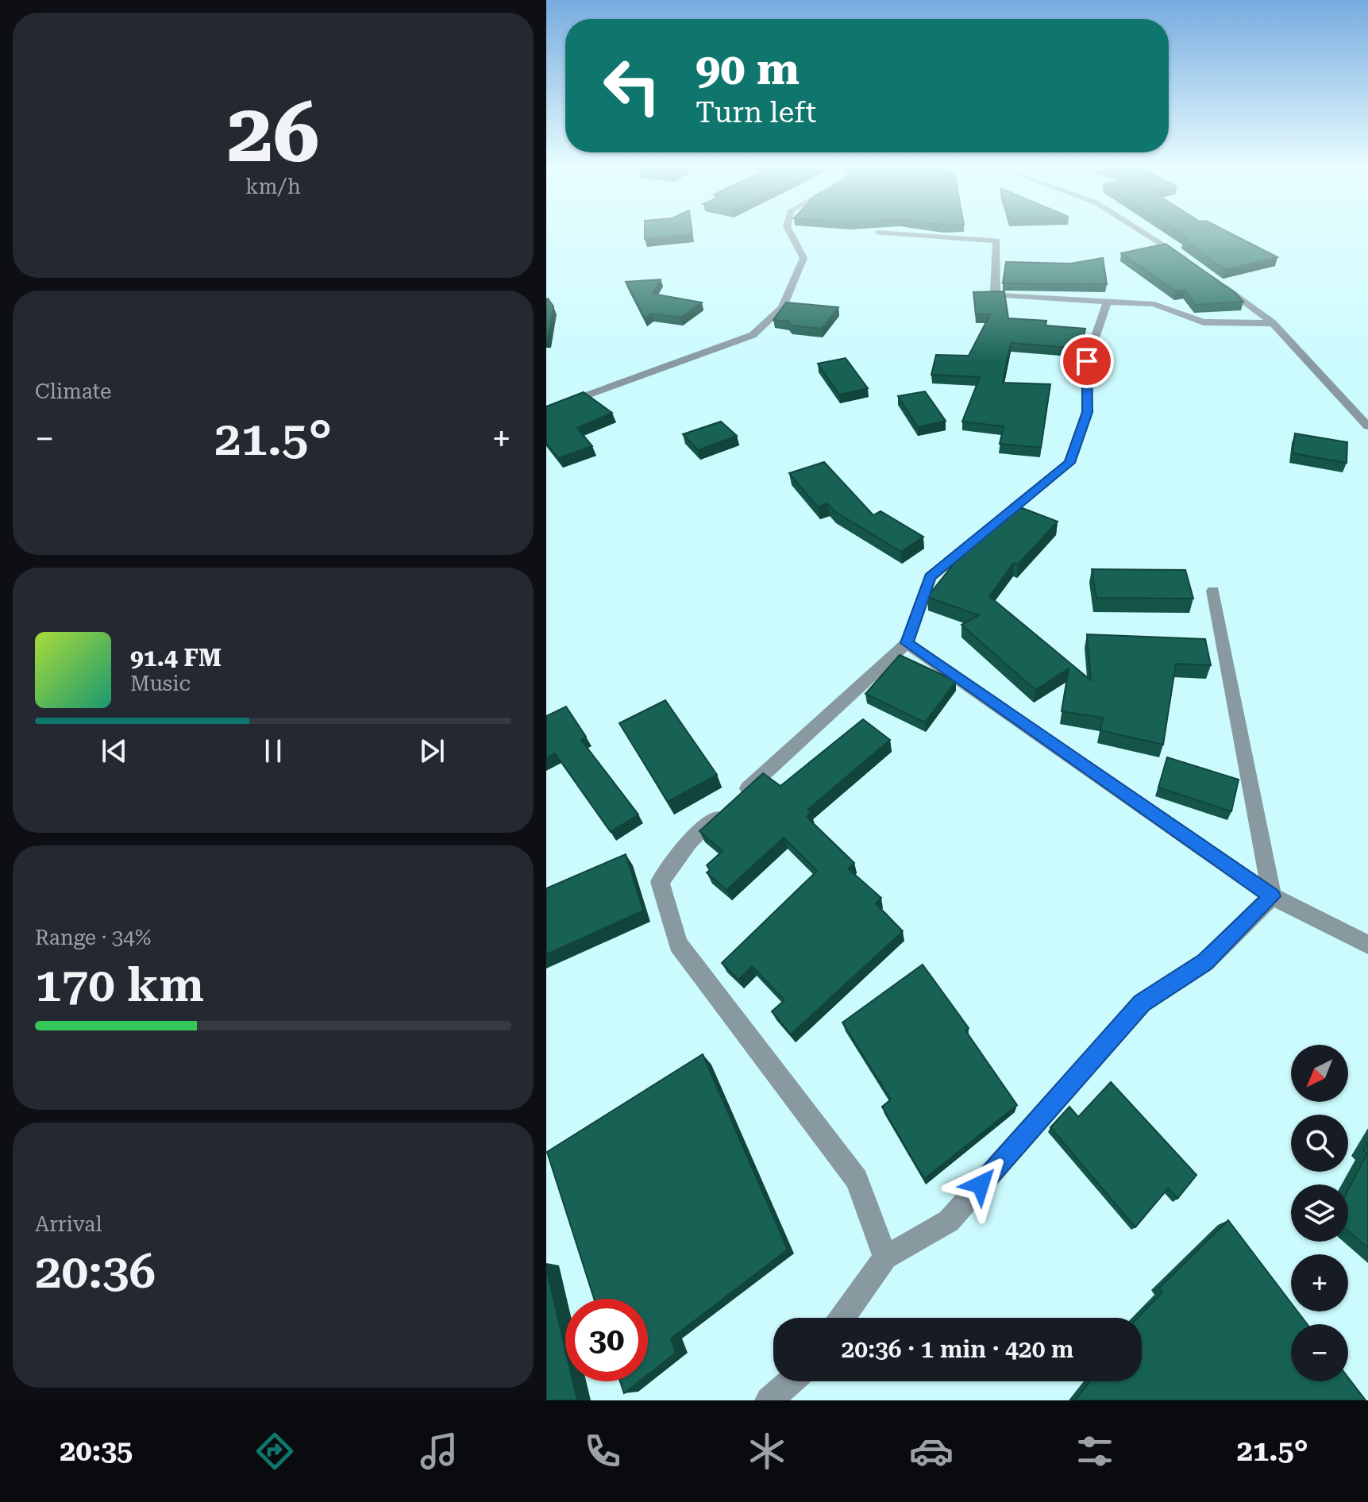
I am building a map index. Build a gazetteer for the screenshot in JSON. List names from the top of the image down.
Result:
{
  "north": "bottom left",
  "page": {
    "tile": [
      ["26", "km/h"],
      "Climate",
      ["Range · 34%", "170 km"],
      ["Arrival", "20:36"]
    ],
    "turn": ["90 m", "Turn left"],
    "heat": ["−", "21.5°", "+"],
    "song": ["91.4 FM", "Music"],
    "map_buttons": ["+", "−"],
    "limit": "30",
    "trip": "20:36 · 1 min · 420 m",
    "tabs": ["20:35", "21.5°"]
  }
}
